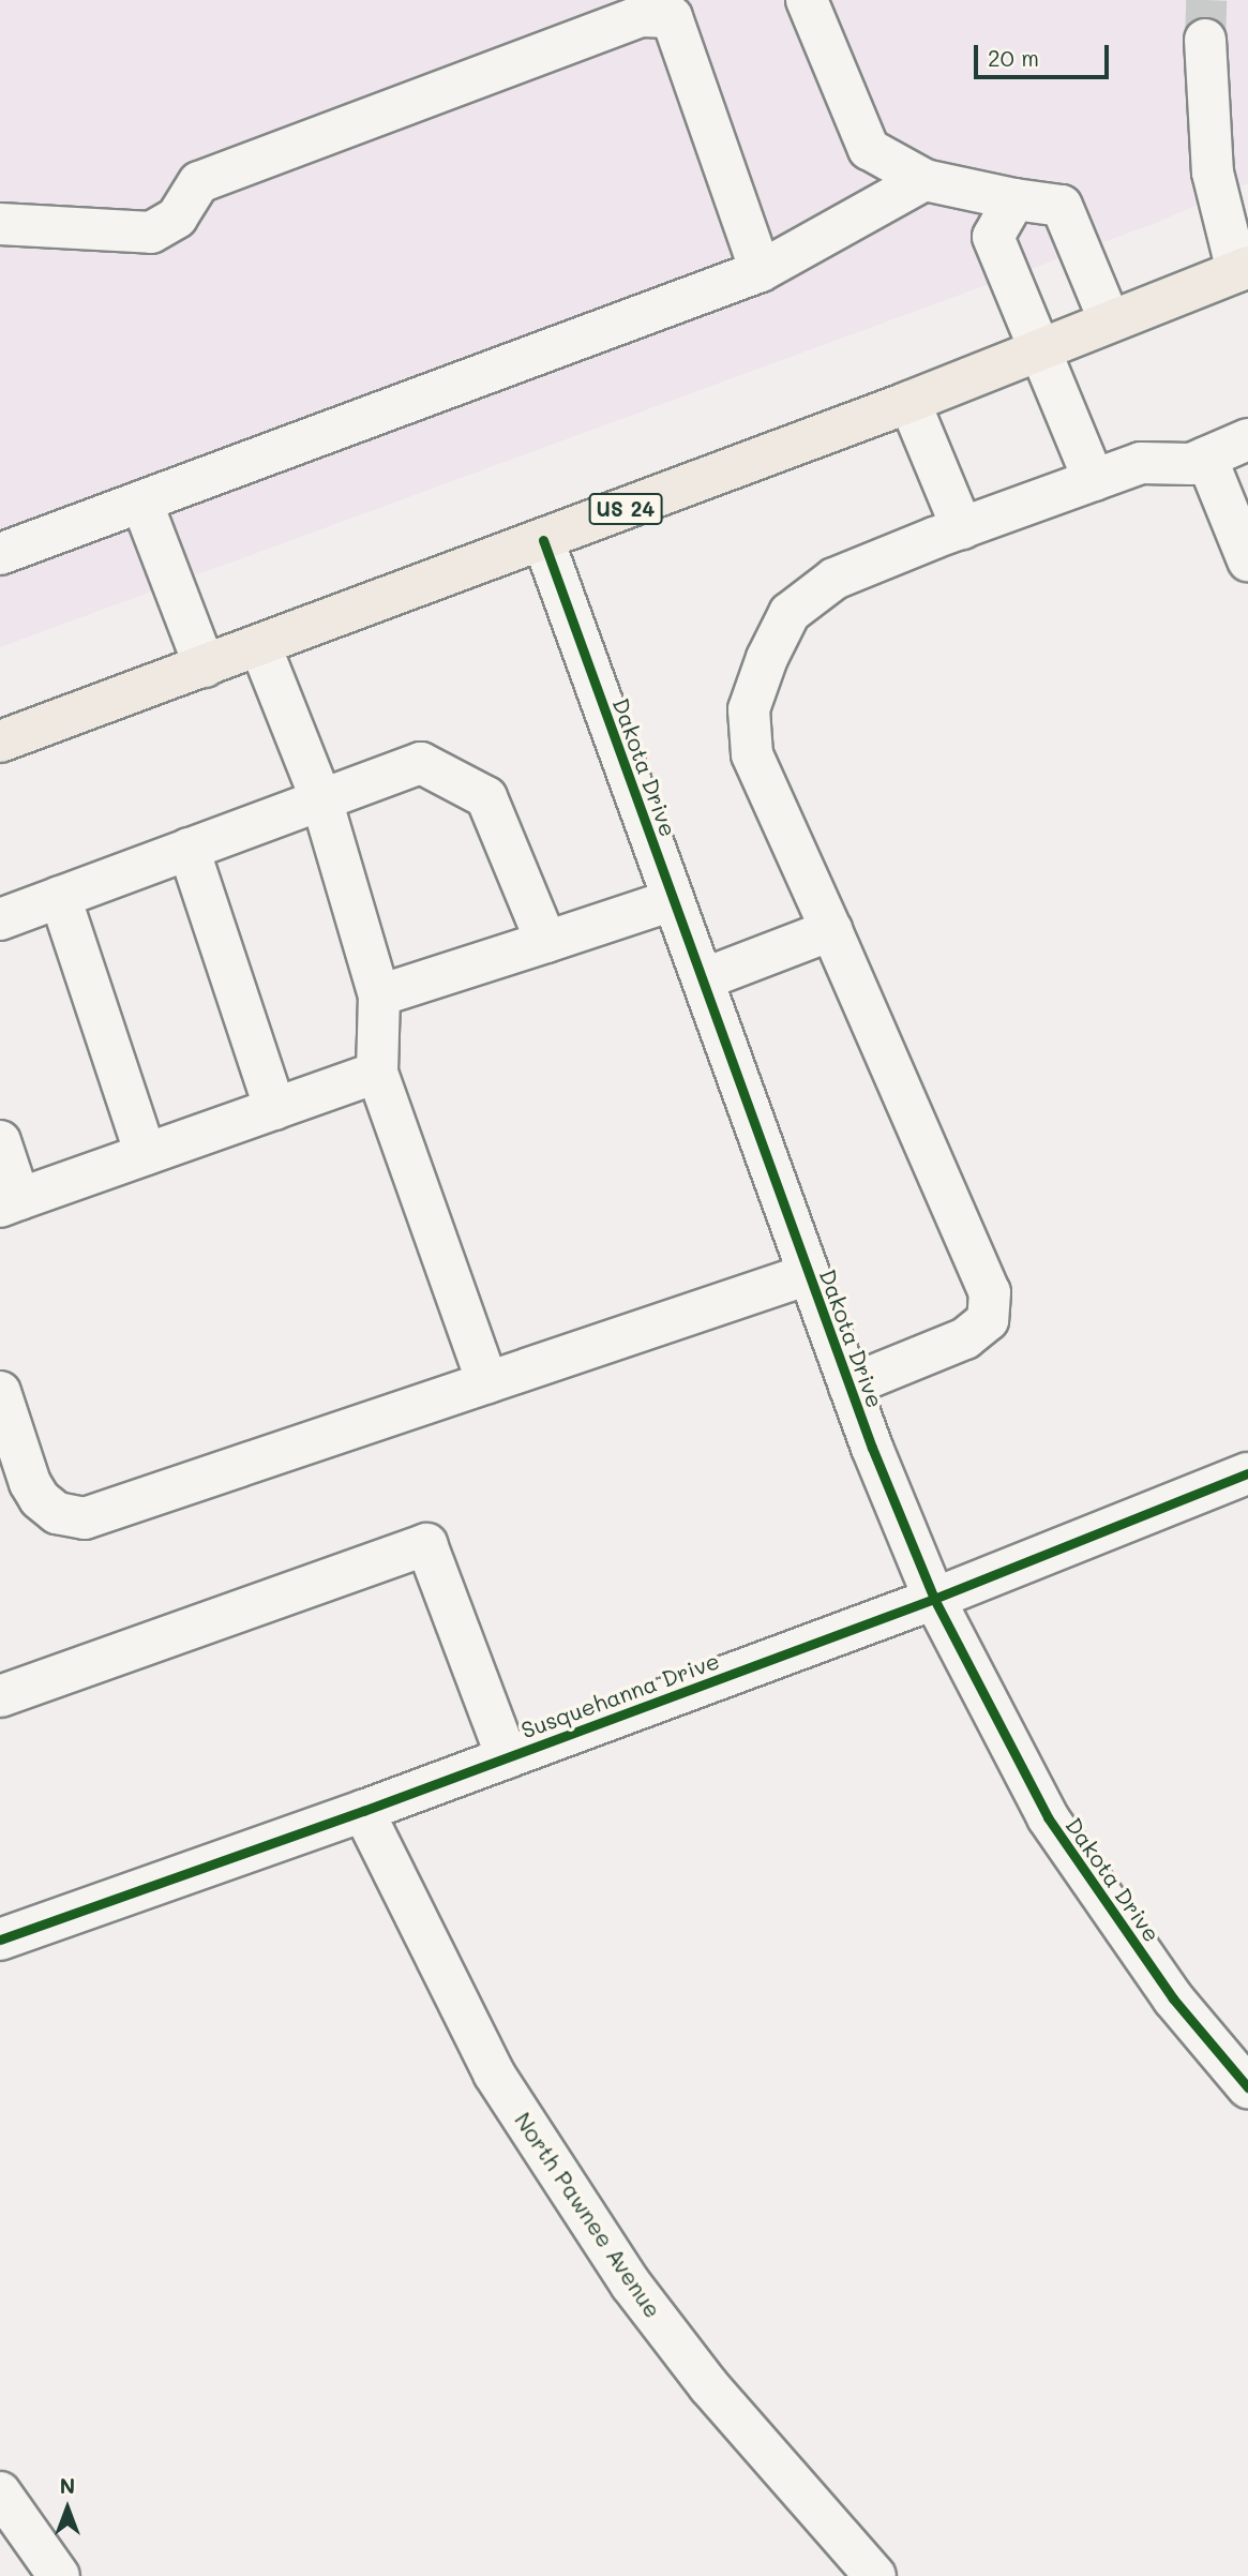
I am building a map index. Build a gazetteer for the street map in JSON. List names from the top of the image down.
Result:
{
  "streets": {
    "highway": ["US 24"],
    "street": ["Dakota Drive", "Susquehanna Drive", "North Pawnee Avenue"]
  },
  "crossings": [
    ["US 24", "Dakota Drive"],
    ["Dakota Drive", "Susquehanna Drive"],
    ["Susquehanna Drive", "North Pawnee Avenue"]
  ],
  "scale_bar": "20 m",
  "north": "top"
}
